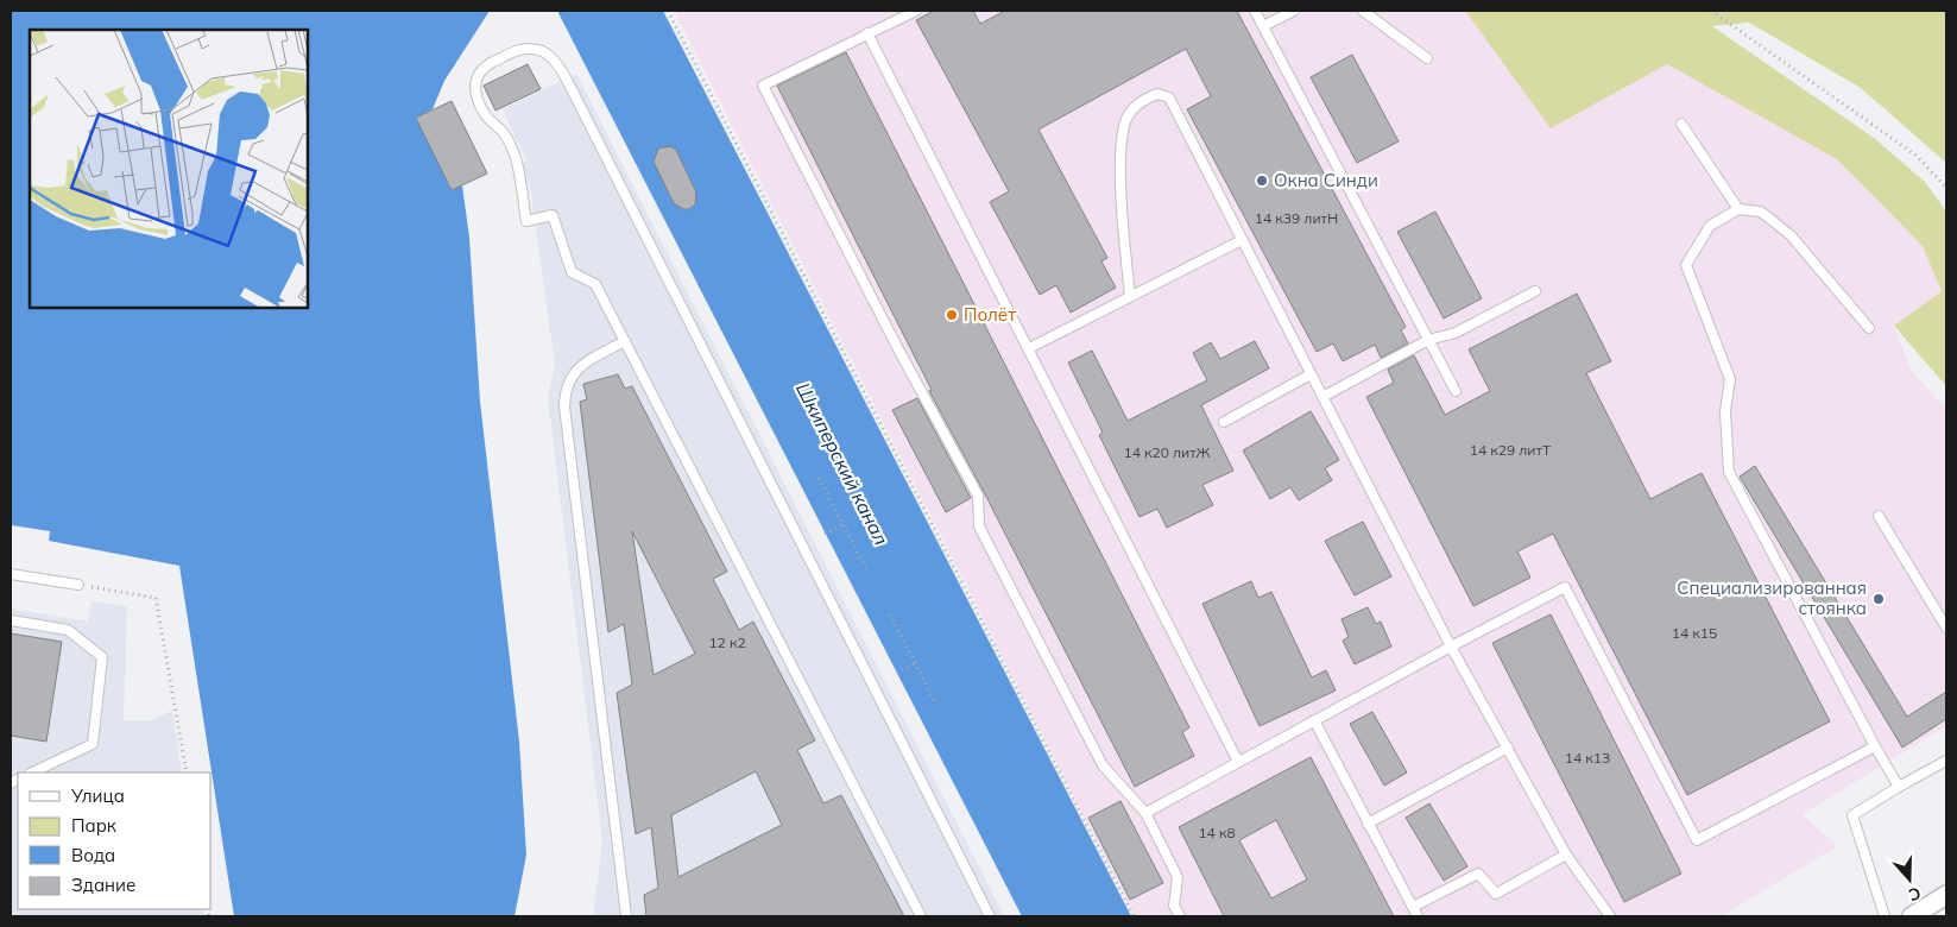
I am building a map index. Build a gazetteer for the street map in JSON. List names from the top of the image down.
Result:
{
  "water": ["Шкиперский канал"],
  "places": ["Окна Синди", "Полёт", "Специализированная стоянка"],
  "house_numbers": [
    "14 к39 литН",
    "14 к29 литТ",
    "14 к20 литЖ",
    "14 к15",
    "12 к2",
    "14 к13",
    "14 к8"
  ],
  "legend": [
    "Улица",
    "Парк",
    "Вода",
    "Здание"
  ],
  "north": "bottom"
}
